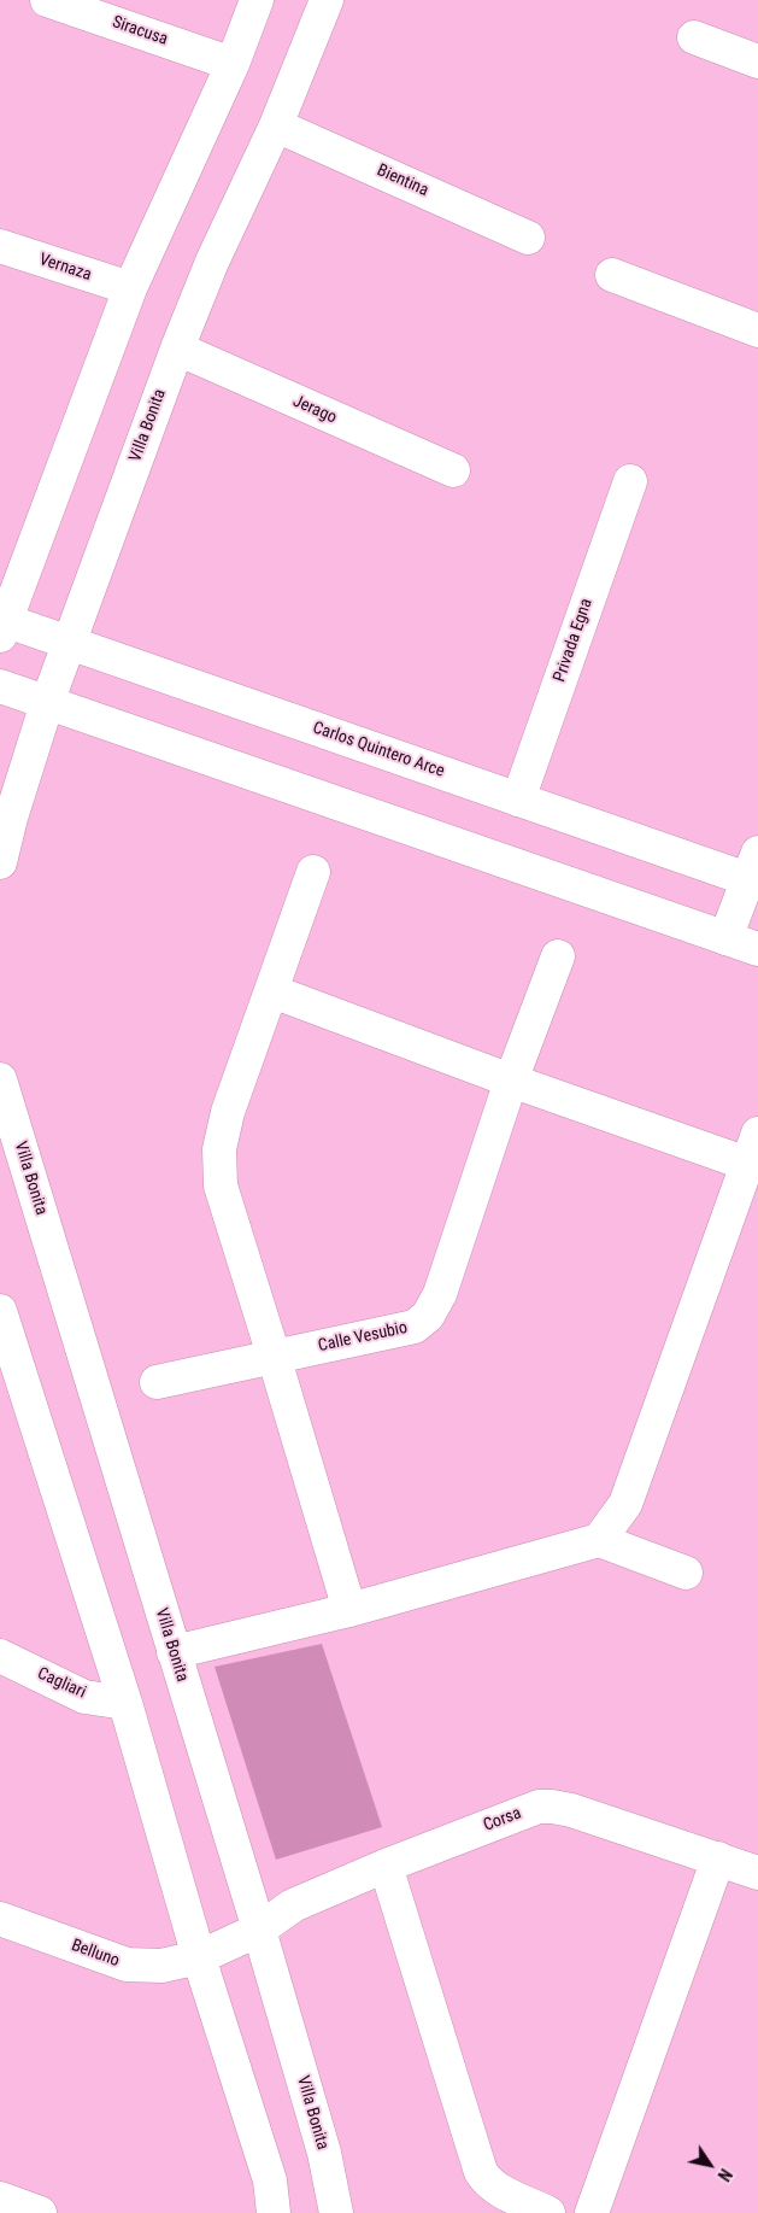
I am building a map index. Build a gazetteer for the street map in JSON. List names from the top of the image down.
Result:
{
  "streets": {
    "street": [
      "Siracusa",
      "Bientina",
      "Vernaza",
      "Jerago",
      "Villa Bonita",
      "Privada Egna",
      "Carlos Quintero Arce",
      "Calle Vesubio",
      "Cagliari",
      "Corsa",
      "Belluno"
    ]
  },
  "crossings": [
    ["Bientina", "Villa Bonita"],
    ["Jerago", "Villa Bonita"],
    ["Villa Bonita", "Carlos Quintero Arce"],
    ["Villa Bonita", "Corsa"],
    ["Villa Bonita", "Belluno"],
    ["Privada Egna", "Carlos Quintero Arce"],
    ["Corsa", "Belluno"]
  ],
  "north": "bottom right"
}
